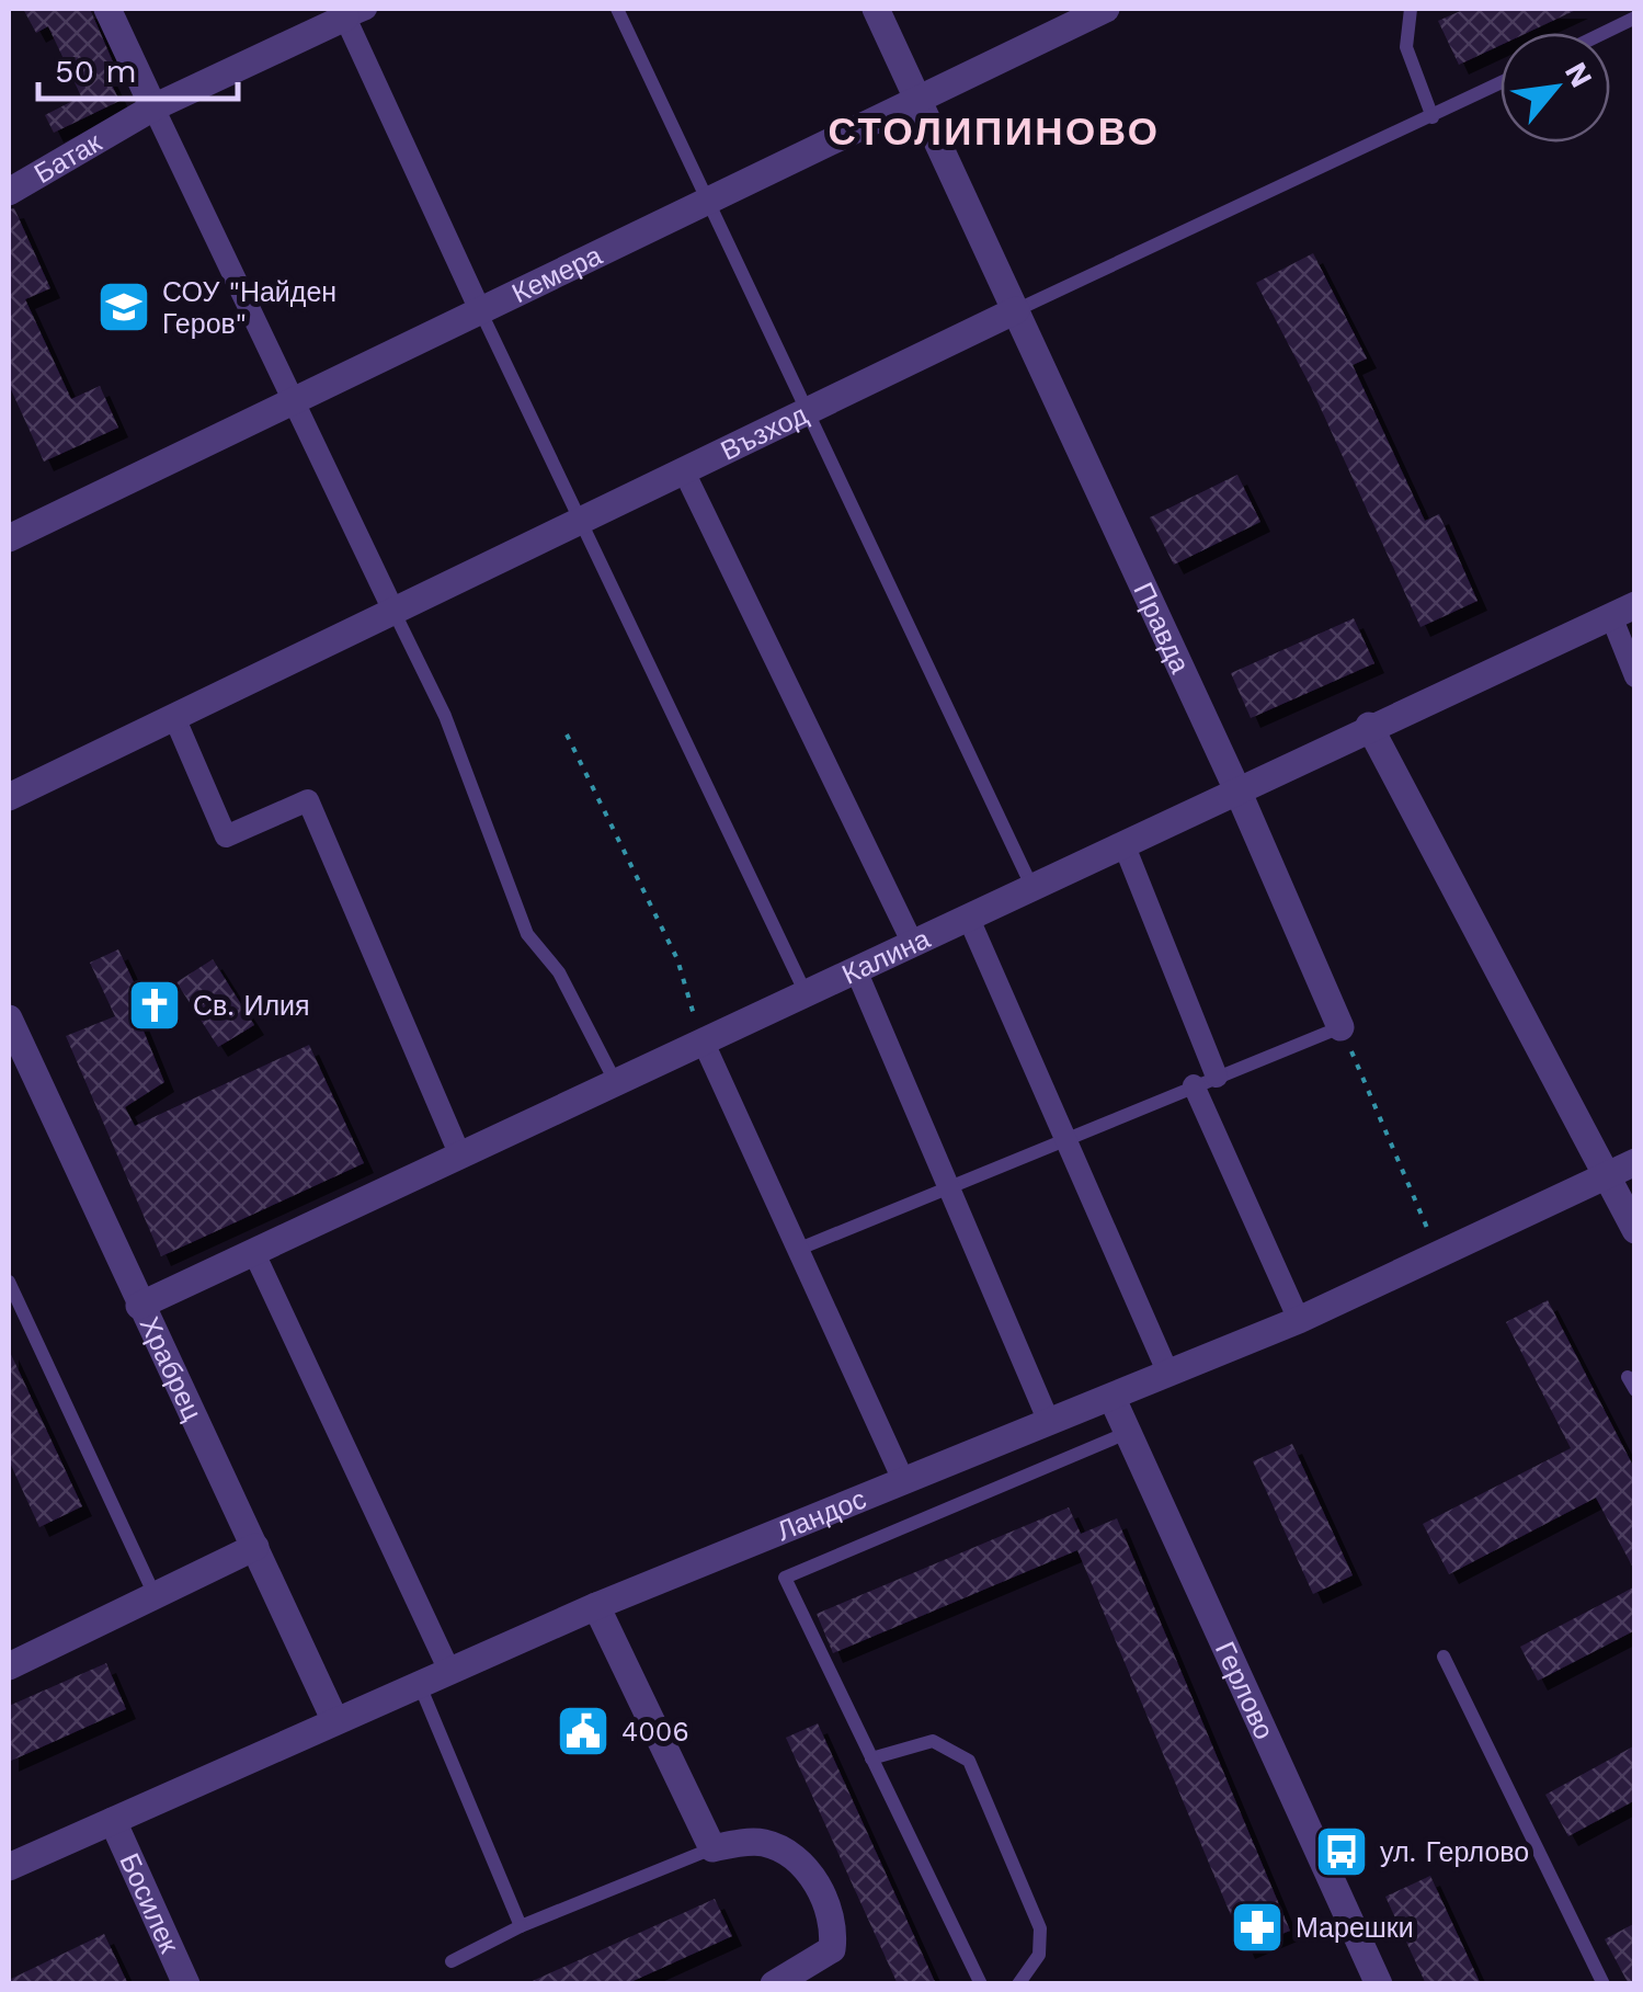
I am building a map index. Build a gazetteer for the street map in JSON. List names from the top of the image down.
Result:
{
  "streets": {
    "street": [
      "Батак",
      "Кемера",
      "Възход",
      "Правда",
      "Калина",
      "Храбрец",
      "Ландос",
      "Герлово",
      "Босилек"
    ]
  },
  "crossings": [
    ["Кемера", "Правда"],
    ["Възход", "Правда"],
    ["Правда", "Калина"],
    ["Калина", "Храбрец"],
    ["Храбрец", "Ландос"],
    ["Ландос", "Герлово"],
    ["Ландос", "Босилек"]
  ],
  "districts": ["СТОЛИПИНОВО"],
  "places": {
    "school or university": ["СОУ \"Найден Геров\""],
    "church": ["Св. Илия"],
    "public building": ["4006"],
    "bus stop": ["ул. Герлово"],
    "pharmacy": ["Марешки"]
  },
  "scale_bar": "50 m",
  "north": "top right"
}
